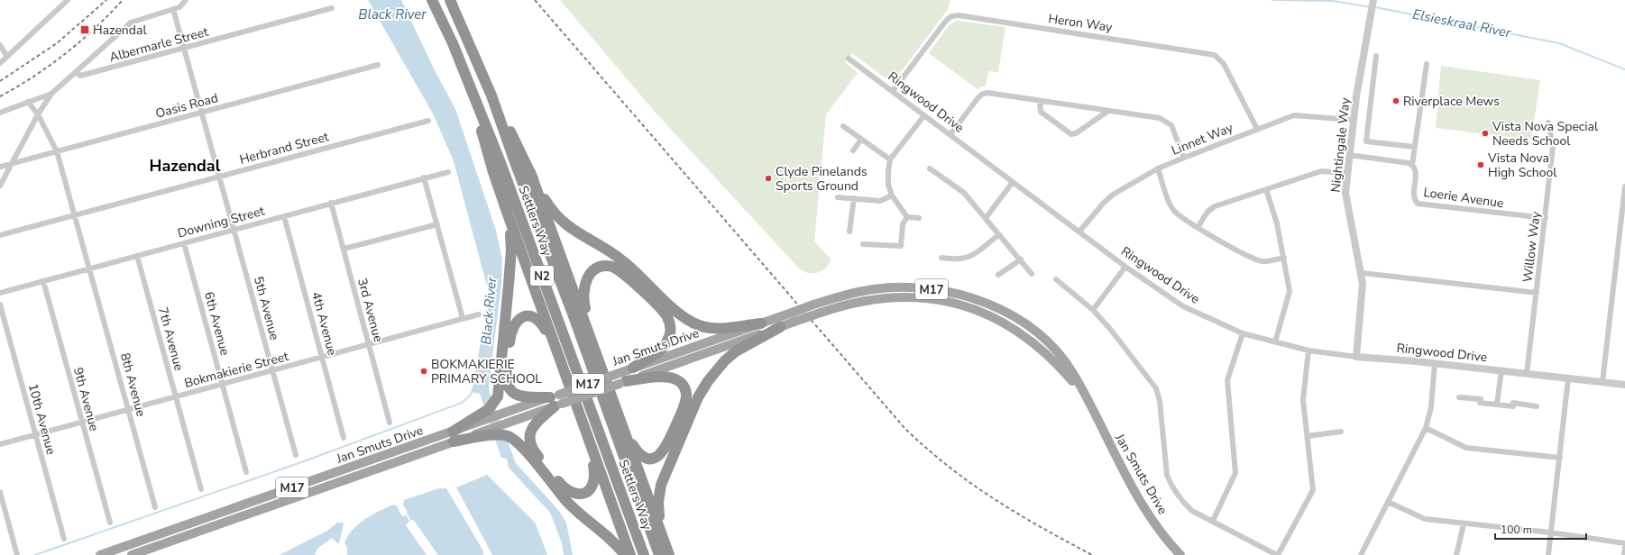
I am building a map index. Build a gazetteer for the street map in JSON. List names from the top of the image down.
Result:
{
  "streets": {
    "highway": ["Settlers Way", "N2"],
    "main road": ["M17", "Jan Smuts Drive"],
    "street": [
      "Heron Way",
      "Albermarle Street",
      "Ringwood Drive",
      "Oasis Road",
      "Linnet Way",
      "Nightingale Way",
      "Herbrand Street",
      "Loerie Avenue",
      "Downing Street",
      "Willow Way",
      "5th Avenue",
      "3rd Avenue",
      "6th Avenue",
      "4th Avenue",
      "7th Avenue",
      "Bokmakierie Street",
      "8th Avenue",
      "9th Avenue",
      "10th Avenue"
    ]
  },
  "crossings": [
    ["Heron Way", "Ringwood Drive"],
    ["Heron Way", "Linnet Way"],
    ["Albermarle Street", "5th Avenue"],
    ["Ringwood Drive", "Linnet Way"],
    ["Ringwood Drive", "Nightingale Way"],
    ["Ringwood Drive", "Willow Way"],
    ["Oasis Road", "5th Avenue"],
    ["Oasis Road", "8th Avenue"],
    ["Linnet Way", "Nightingale Way"],
    ["Herbrand Street", "5th Avenue"],
    ["Herbrand Street", "8th Avenue"],
    ["Loerie Avenue", "Willow Way"],
    ["Downing Street", "5th Avenue"],
    ["Downing Street", "3rd Avenue"],
    ["Downing Street", "6th Avenue"],
    ["Downing Street", "4th Avenue"],
    ["Downing Street", "7th Avenue"],
    ["Downing Street", "8th Avenue"],
    ["Downing Street", "9th Avenue"],
    ["5th Avenue", "Bokmakierie Street"],
    ["3rd Avenue", "Bokmakierie Street"],
    ["6th Avenue", "Bokmakierie Street"],
    ["4th Avenue", "Bokmakierie Street"],
    ["7th Avenue", "Bokmakierie Street"],
    ["Bokmakierie Street", "8th Avenue"],
    ["Bokmakierie Street", "9th Avenue"],
    ["Bokmakierie Street", "10th Avenue"]
  ],
  "districts": ["Hazendal"],
  "water": ["Black River", "Elsieskraal River"],
  "places": {
    "transit": ["Hazendal"],
    "other": [
      "Riverplace Mews",
      "Vista Nova Special Needs School",
      "Vista Nova High School",
      "Clyde Pinelands Sports Ground",
      "BOKMAKIERIE PRIMARY SCHOOL"
    ]
  },
  "scale_bar": "100 m"
}
